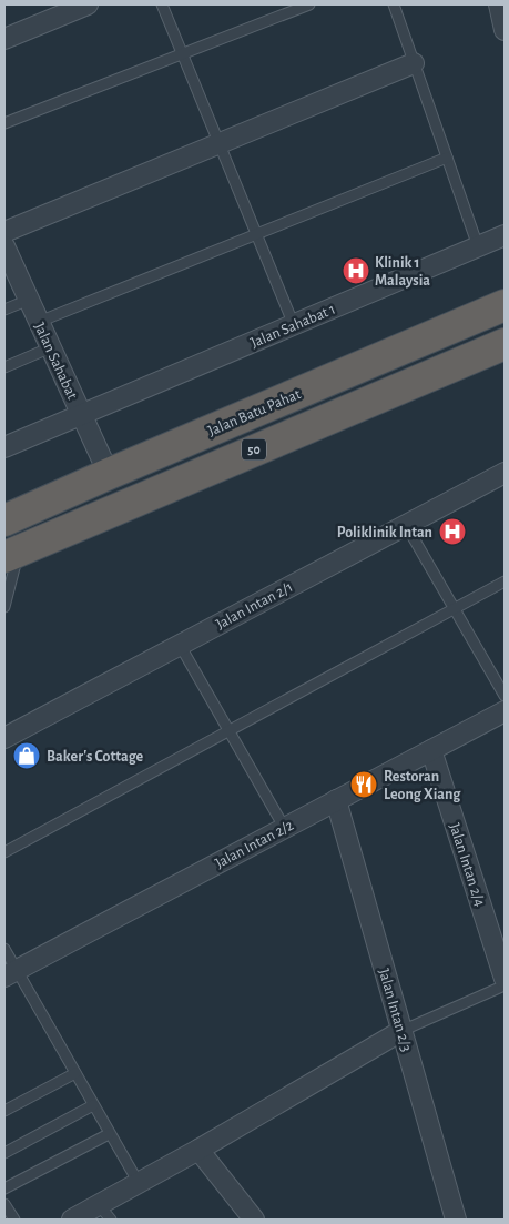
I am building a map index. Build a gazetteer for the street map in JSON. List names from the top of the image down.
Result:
{
  "streets": {
    "highway": ["Jalan Batu Pahat", "50"],
    "street": [
      "Jalan Sahabat 1",
      "Jalan Sahabat",
      "Jalan Intan 2/1",
      "Jalan Intan 2/2",
      "Jalan Intan 2/4",
      "Jalan Intan 2/3"
    ]
  },
  "crossings": [
    ["Jalan Sahabat 1", "Jalan Sahabat"],
    ["Jalan Sahabat", "Jalan Batu Pahat"],
    ["Jalan Intan 2/2", "Jalan Intan 2/4"],
    ["Jalan Intan 2/2", "Jalan Intan 2/3"]
  ],
  "places": {
    "hospital": ["Klinik 1 Malaysia", "Poliklinik Intan"],
    "shop": ["Baker's Cottage"],
    "restaurant": ["Restoran Leong Xiang"]
  }
}
